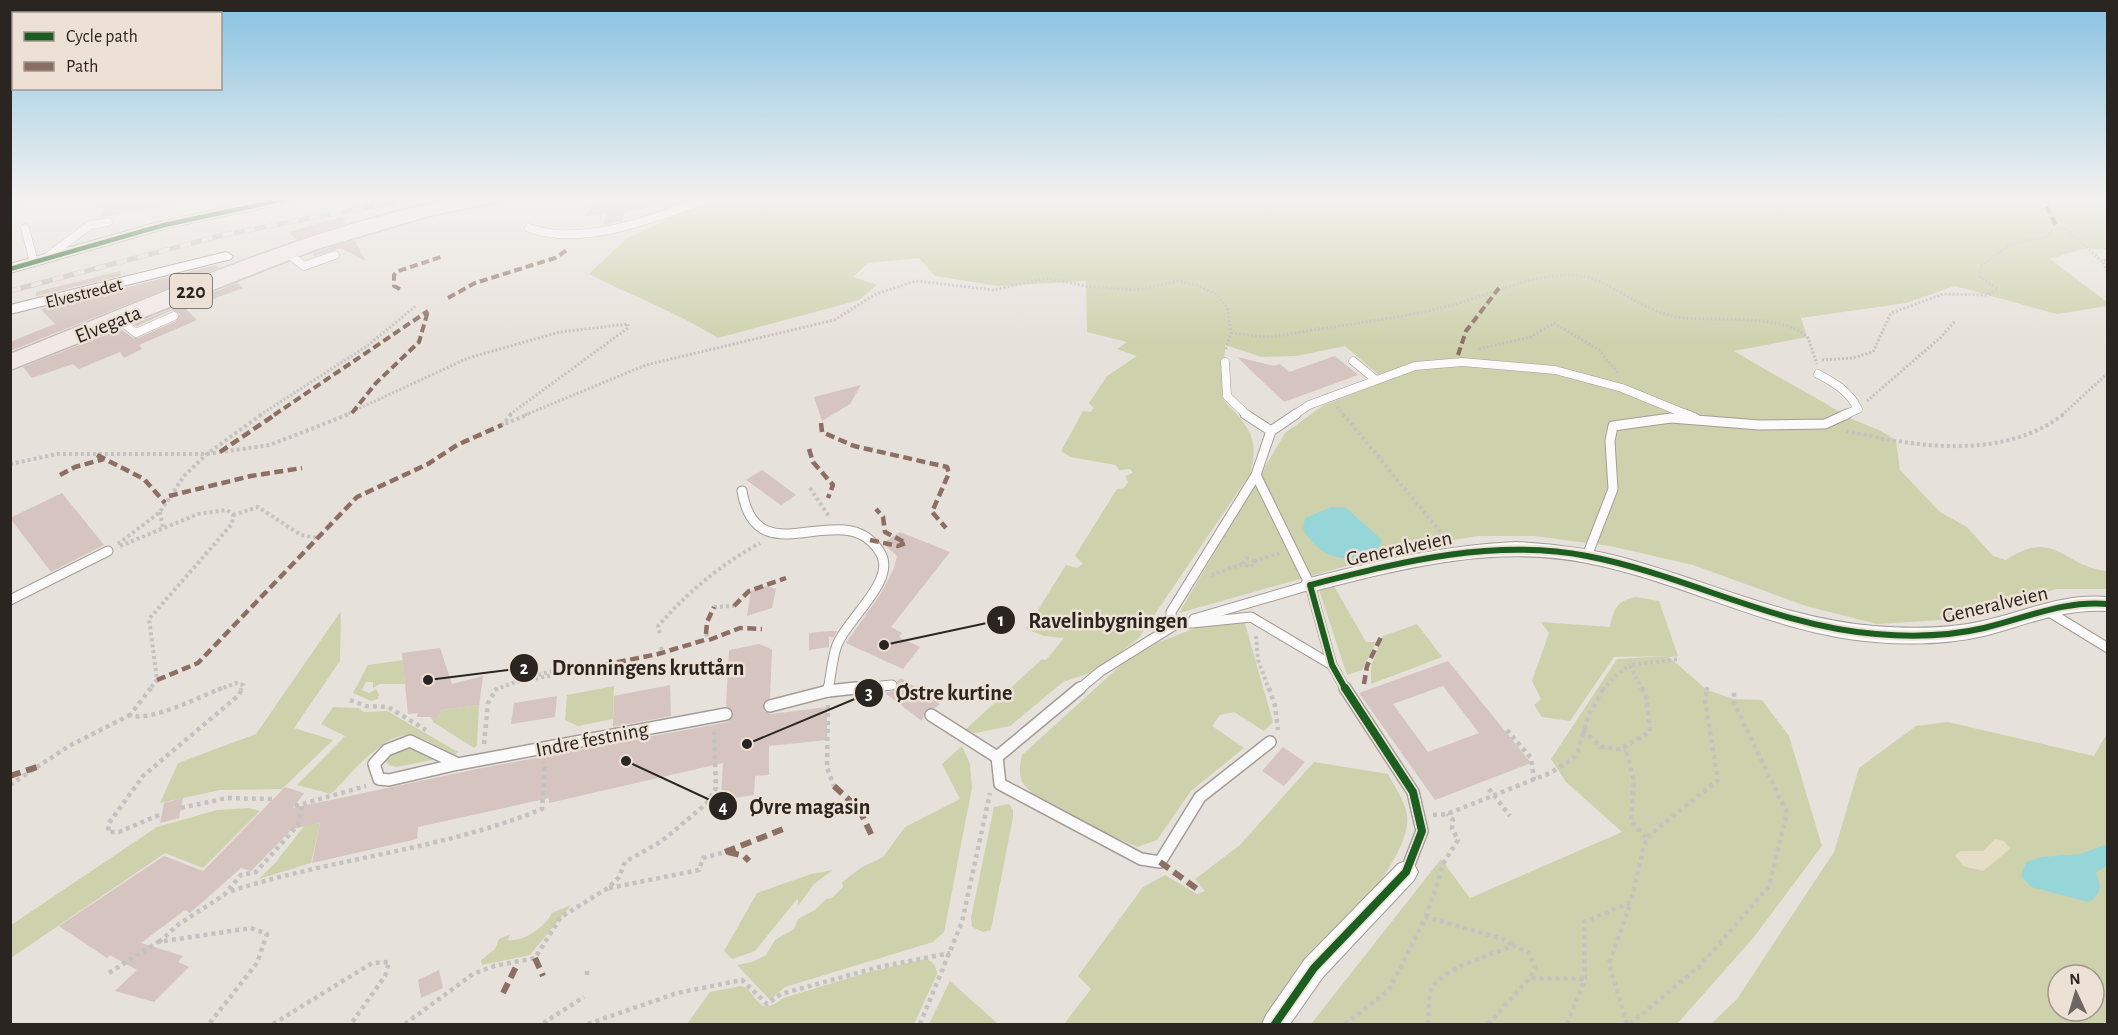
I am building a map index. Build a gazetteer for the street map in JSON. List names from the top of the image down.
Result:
{
  "streets": {
    "main road": ["220", "Elvegata"],
    "street": ["Elvestredet", "Generalveien"],
    "lane": ["Indre festning"]
  },
  "places": [
    "Ravelinbygningen",
    "Dronningens kruttårn",
    "Østre kurtine",
    "Øvre magasin"
  ],
  "legend": ["Cycle path", "Path"],
  "north": "top"
}
